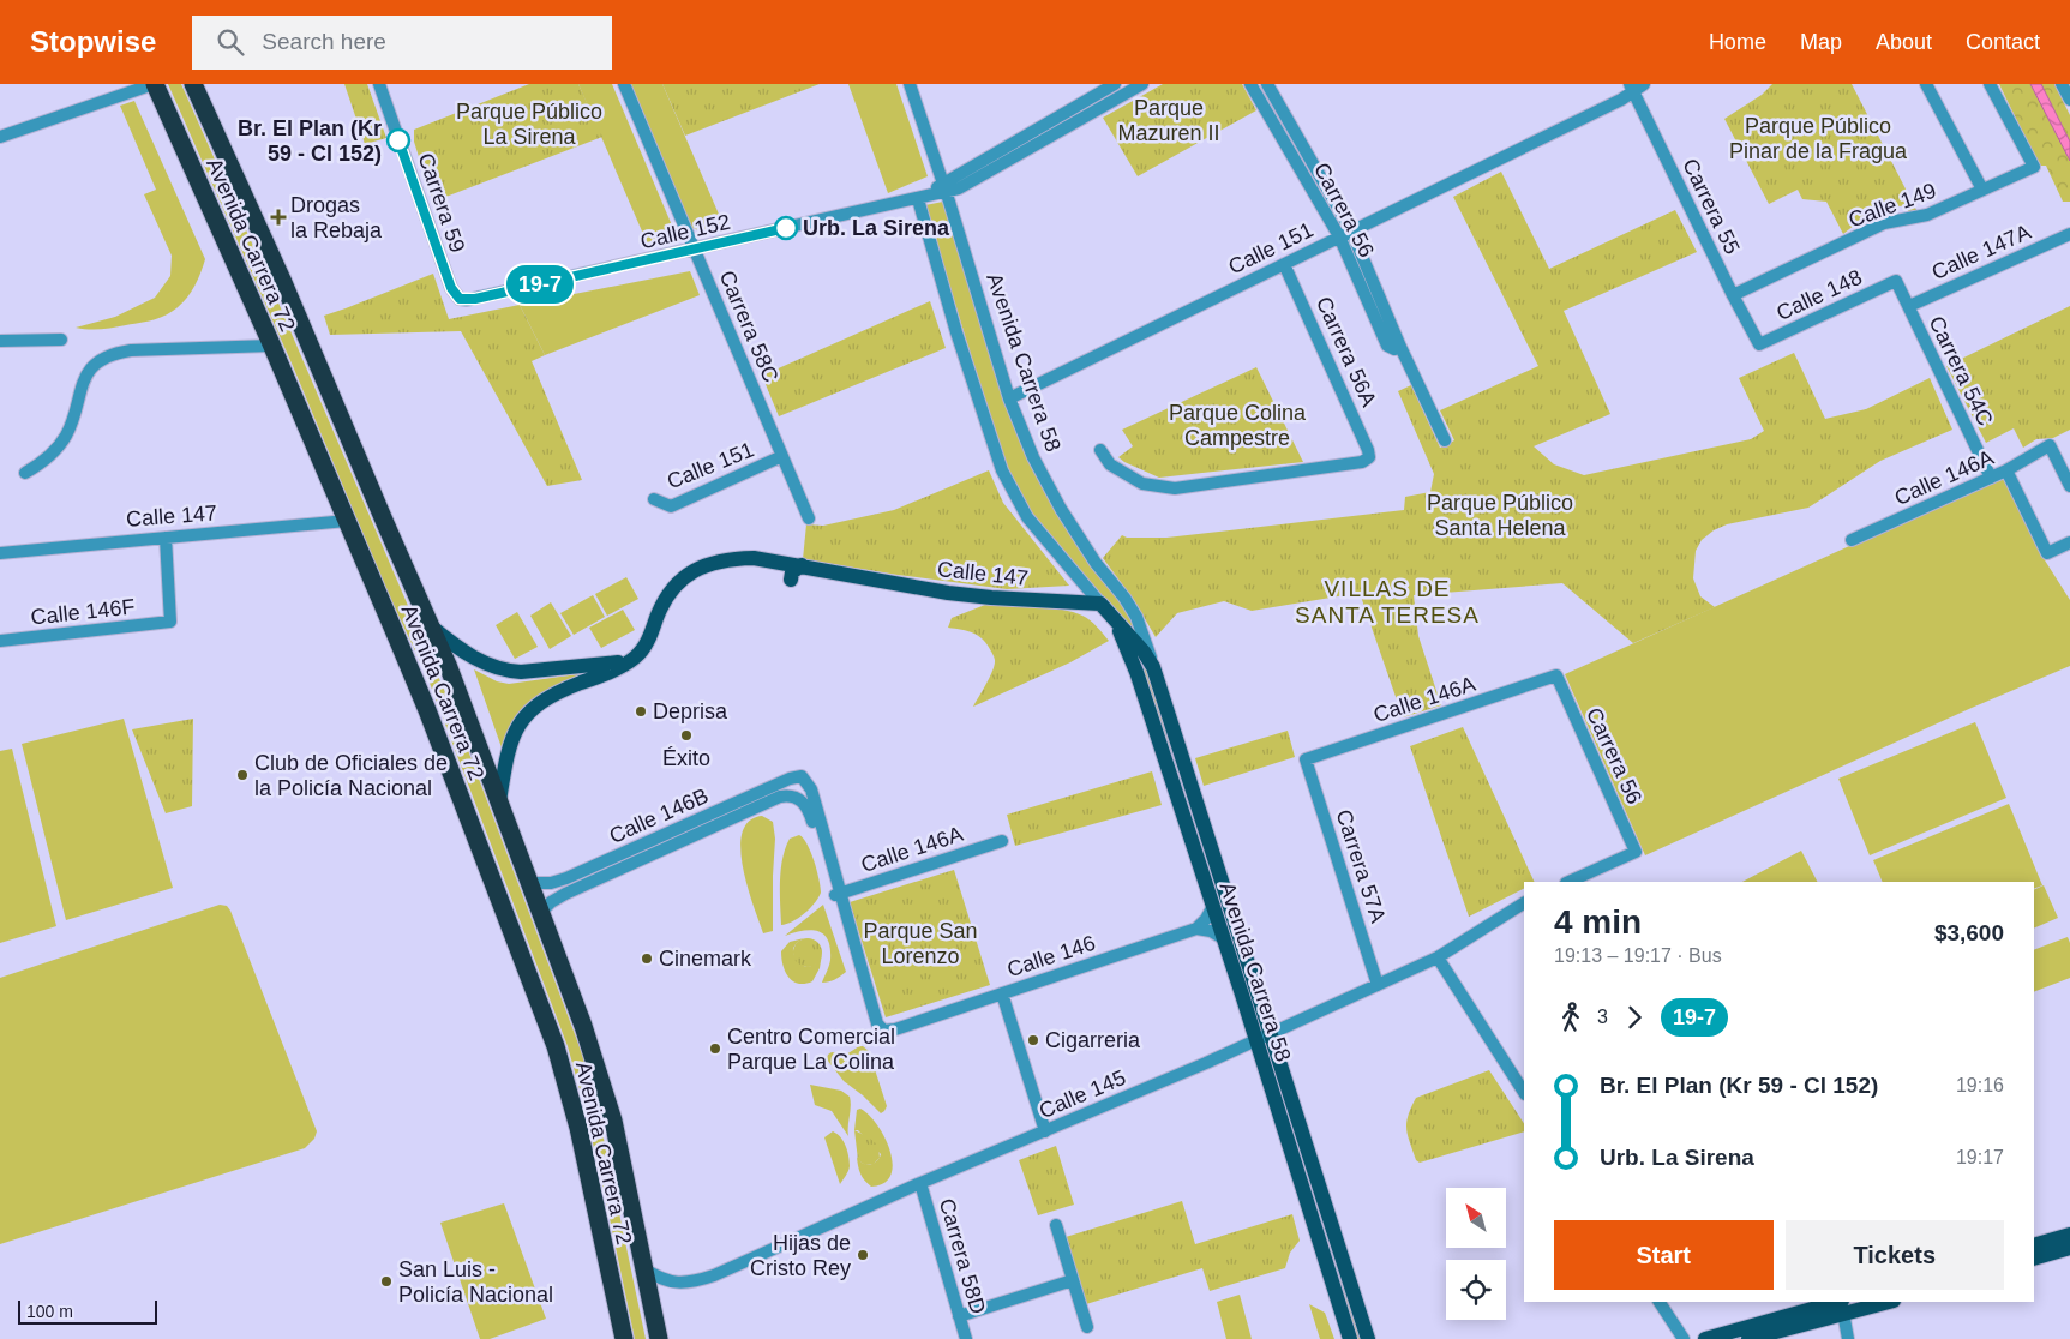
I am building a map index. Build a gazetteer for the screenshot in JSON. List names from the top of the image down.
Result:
{
  "streets": {
    "highway": ["Avenida Carrera 72"],
    "main road": ["Avenida Carrera 58", "Calle 147"],
    "street": [
      "Carrera 59",
      "Calle 149",
      "Carrera 55",
      "Carrera 56",
      "Calle 152",
      "Calle 151",
      "Calle 147A",
      "Calle 148",
      "Carrera 58C",
      "Carrera 56A",
      "Carrera 54C",
      "Calle 146A",
      "Calle 146F",
      "Calle 146B",
      "Carrera 57A",
      "Calle 146",
      "Calle 145",
      "Carrera 58D"
    ]
  },
  "crossings": [
    ["Carrera 59", "Calle 152"],
    ["Calle 149", "Carrera 55"],
    ["Carrera 55", "Calle 151"],
    ["Carrera 55", "Calle 148"],
    ["Carrera 56", "Calle 151"],
    ["Carrera 56", "Calle 146A"],
    ["Calle 152", "Carrera 58C"],
    ["Calle 152", "Avenida Carrera 58"],
    ["Avenida Carrera 72", "Calle 147"],
    ["Avenida Carrera 72", "Calle 146B"],
    ["Avenida Carrera 72", "Calle 145"],
    ["Calle 151", "Carrera 58C"],
    ["Calle 151", "Carrera 56A"],
    ["Calle 151", "Avenida Carrera 58"],
    ["Calle 147A", "Carrera 54C"],
    ["Calle 148", "Carrera 54C"],
    ["Avenida Carrera 58", "Calle 147"],
    ["Avenida Carrera 58", "Calle 145"],
    ["Carrera 54C", "Calle 146A"],
    ["Calle 146A", "Calle 146B"],
    ["Calle 146A", "Carrera 57A"],
    ["Calle 146A", "Calle 146"],
    ["Calle 147", "Calle 146F"],
    ["Calle 146B", "Calle 146"],
    ["Carrera 57A", "Calle 145"],
    ["Calle 145", "Carrera 58D"]
  ],
  "districts": ["VILLAS DE SANTA TERESA"],
  "parks": [
    "Parque Mazuren II",
    "Parque Público La Sirena",
    "Parque Público Pinar de la Fragua",
    "Parque Colina Campestre",
    "Parque Público Santa Helena",
    "Parque San Lorenzo"
  ],
  "places": {
    "other": [
      "Br. El Plan (Kr 59 - Cl 152)",
      "Urb. La Sirena",
      "Deprisa",
      "Éxito",
      "Club de Oficiales de la Policía Nacional",
      "Cinemark",
      "Cigarreria",
      "Centro Comercial Parque La Colina",
      "Hijas de Cristo Rey",
      "San Luis - Policía Nacional"
    ],
    "health": ["Drogas la Rebaja"]
  },
  "lines": ["bus line 19-7"],
  "scale_bar": "100 m",
  "north": "top left",
  "page": {
    "header": "Stopwise",
    "search": "Search here",
    "nav": [
      "Home",
      "Map",
      "About",
      "Contact"
    ],
    "on_map": "19-7",
    "heading": ["4 min", "19:13 – 19:17 · Bus", "$3,600"],
    "legs": ["3", "19-7"],
    "list": [
      {
        "name": "Br. El Plan (Kr 59 - Cl 152)",
        "value": "19:16"
      },
      {
        "name": "Urb. La Sirena",
        "value": "19:17"
      }
    ],
    "buttons": ["Start", "Tickets"],
    "scale": "100 m"
  }
}
